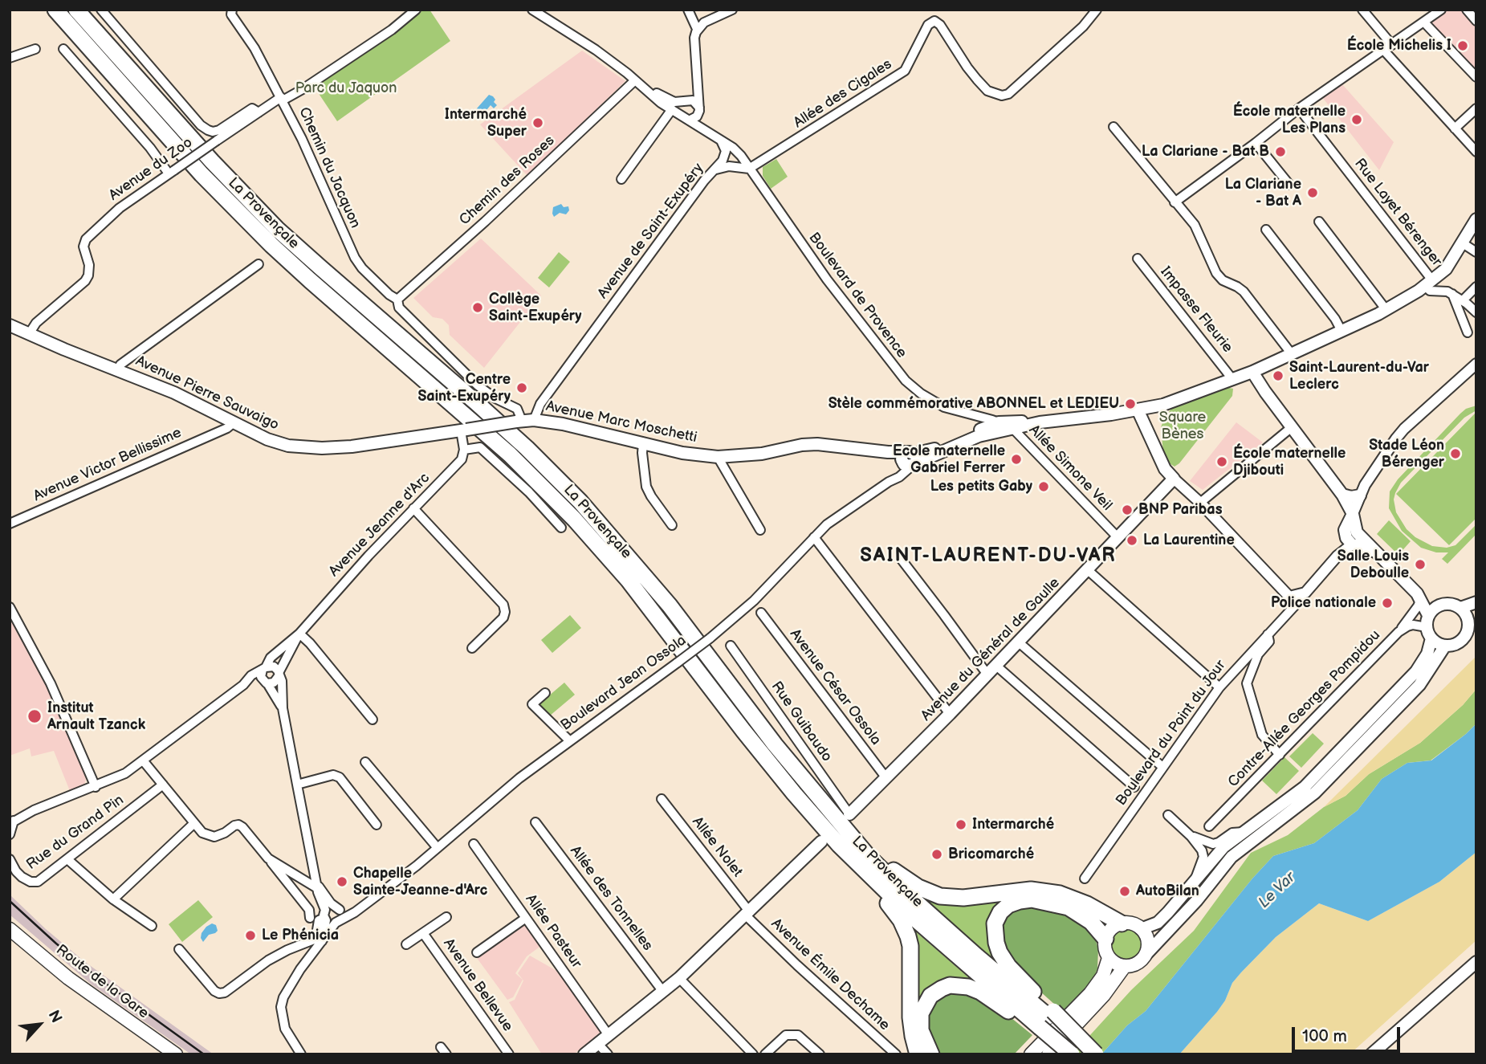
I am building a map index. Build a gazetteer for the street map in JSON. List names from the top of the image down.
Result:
{
  "streets": {
    "highway": ["La Provençale"],
    "main road": [
      "Avenue Pierre Sauvaigo",
      "Avenue Marc Moschetti",
      "Avenue du Général de Gaulle",
      "Route de la Gare"
    ],
    "street": [
      "Allée des Cigales",
      "Chemin du Jacquon",
      "Avenue du Zoo",
      "Chemin des Roses",
      "Rue Layet Bérenger",
      "Avenue de Saint-Exupéry",
      "Boulevard de Provence",
      "Impasse Fleurie",
      "Avenue Victor Bellissime",
      "Allée Simone Veil",
      "Avenue Jeanne d'Arc",
      "Boulevard Jean Ossola",
      "Avenue César Ossola",
      "Contre-Allée Georges Pompidou",
      "Rue Guibaudo",
      "Boulevard du Point du Jour",
      "Rue du Grand Pin",
      "Allée Nolet",
      "Allée des Tonnelles",
      "Allée Pasteur",
      "Avenue Émile Dechame",
      "Avenue Bellevue"
    ]
  },
  "crossings": [
    ["Allée des Cigales", "Boulevard de Provence"],
    ["Chemin du Jacquon", "Avenue du Zoo"],
    ["Chemin du Jacquon", "Chemin des Roses"],
    ["Chemin du Jacquon", "Avenue de Saint-Exupéry"],
    ["Chemin du Jacquon", "Avenue Marc Moschetti"],
    ["Avenue du Zoo", "Avenue Pierre Sauvaigo"],
    ["La Provençale", "Avenue du Général de Gaulle"],
    ["La Provençale", "Rue Guibaudo"],
    ["Avenue de Saint-Exupéry", "Boulevard de Provence"],
    ["Avenue de Saint-Exupéry", "Avenue Marc Moschetti"],
    ["Boulevard de Provence", "Allée Simone Veil"],
    ["Avenue Pierre Sauvaigo", "Avenue Marc Moschetti"],
    ["Avenue Pierre Sauvaigo", "Avenue Victor Bellissime"],
    ["Avenue Marc Moschetti", "Boulevard Jean Ossola"],
    ["Allée Simone Veil", "Avenue du Général de Gaulle"],
    ["Avenue du Général de Gaulle", "Avenue César Ossola"],
    ["Avenue du Général de Gaulle", "Rue Guibaudo"],
    ["Allée Nolet", "Avenue Émile Dechame"]
  ],
  "districts": ["SAINT-LAURENT-DU-VAR"],
  "water": ["Le Var"],
  "parks": ["Parc du Jaquon", "Square Bènes"],
  "places": [
    "École Michelis I",
    "École maternelle Les Plans",
    "Intermarché Super",
    "La Clariane - Bat B",
    "La Clariane - Bat A",
    "Collège Saint-Exupéry",
    "Saint-Laurent-du-Var Leclerc",
    "Centre Saint-Exupéry",
    "Stèle commémorative ABONNEL et LEDIEU",
    "Stade Léon Bérenger",
    "Ecole maternelle Gabriel Ferrer",
    "École maternelle Djibouti",
    "Les petits Gaby",
    "BNP Paribas",
    "La Laurentine",
    "Salle Louis Deboulle",
    "Police nationale",
    "Institut Arnault Tzanck",
    "Intermarché",
    "Bricomarché",
    "Chapelle Sainte-Jeanne-d'Arc",
    "AutoBilan",
    "Le Phénicia"
  ],
  "scale_bar": "100 m",
  "north": "top right"
}
